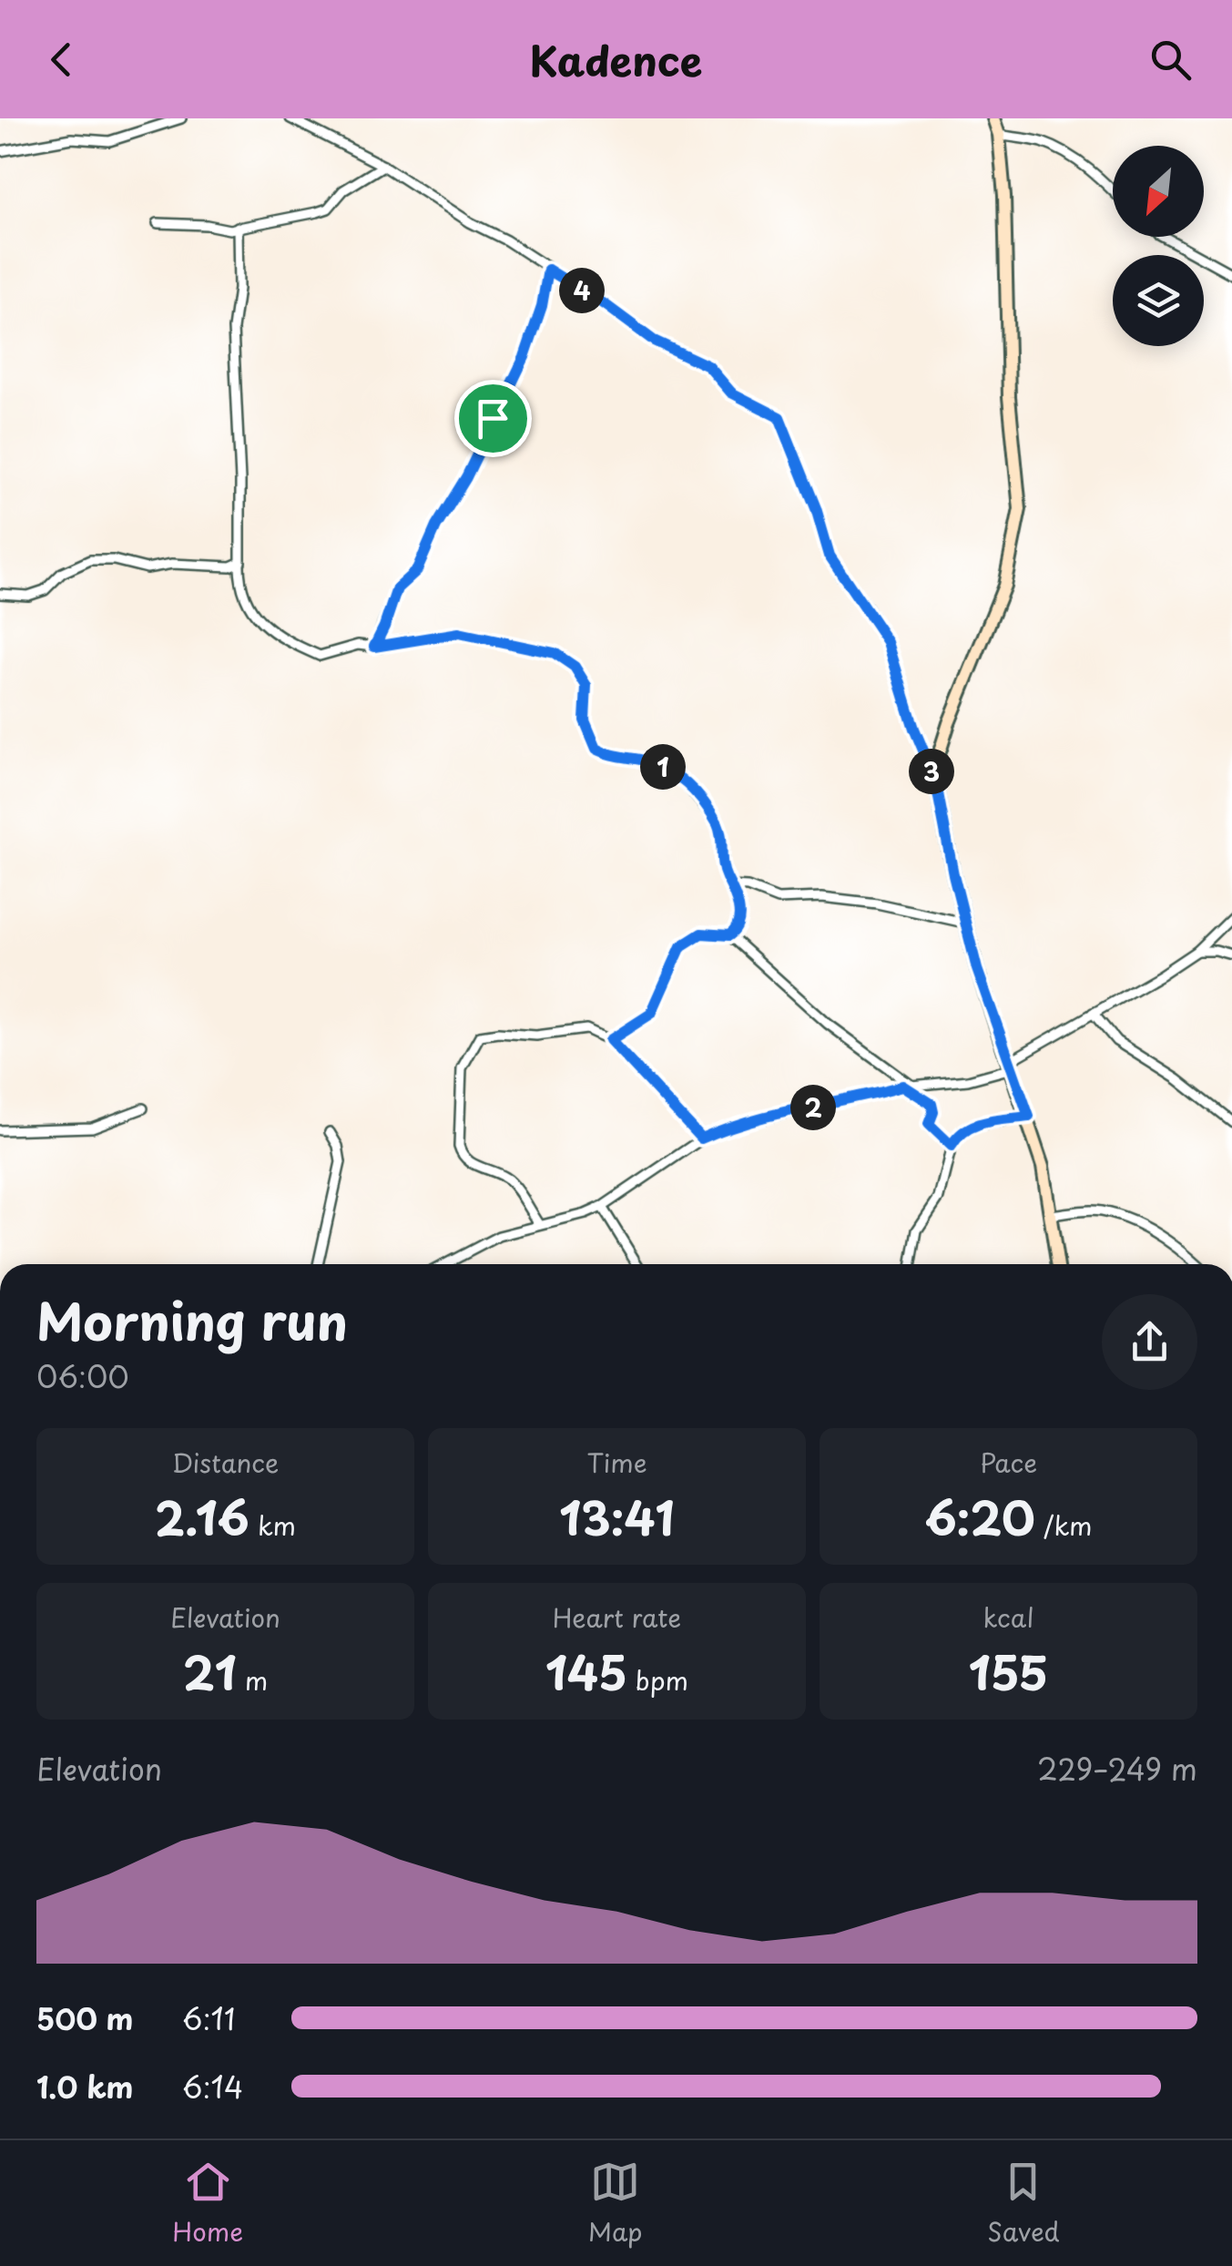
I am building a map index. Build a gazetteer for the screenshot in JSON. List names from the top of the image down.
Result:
{
  "north": "bottom left",
  "page": {
    "header": "Kadence",
    "pins": [
      "4",
      "1",
      "3",
      "2"
    ],
    "heading": ["Morning run", "06:00"],
    "stats": [
      ["Distance", "2.16 km"],
      ["Time", "13:41"],
      ["Pace", "6:20 /km"],
      ["Elevation", "21 m"],
      ["Heart rate", "145 bpm"],
      ["kcal", "155"]
    ],
    "chart": ["Elevation", "229–249 m"],
    "list": [
      {
        "name": "500 m",
        "note": "6:11"
      },
      {
        "name": "1.0 km",
        "note": "6:14"
      }
    ],
    "tabs": ["Home", "Map", "Saved"]
  }
}
